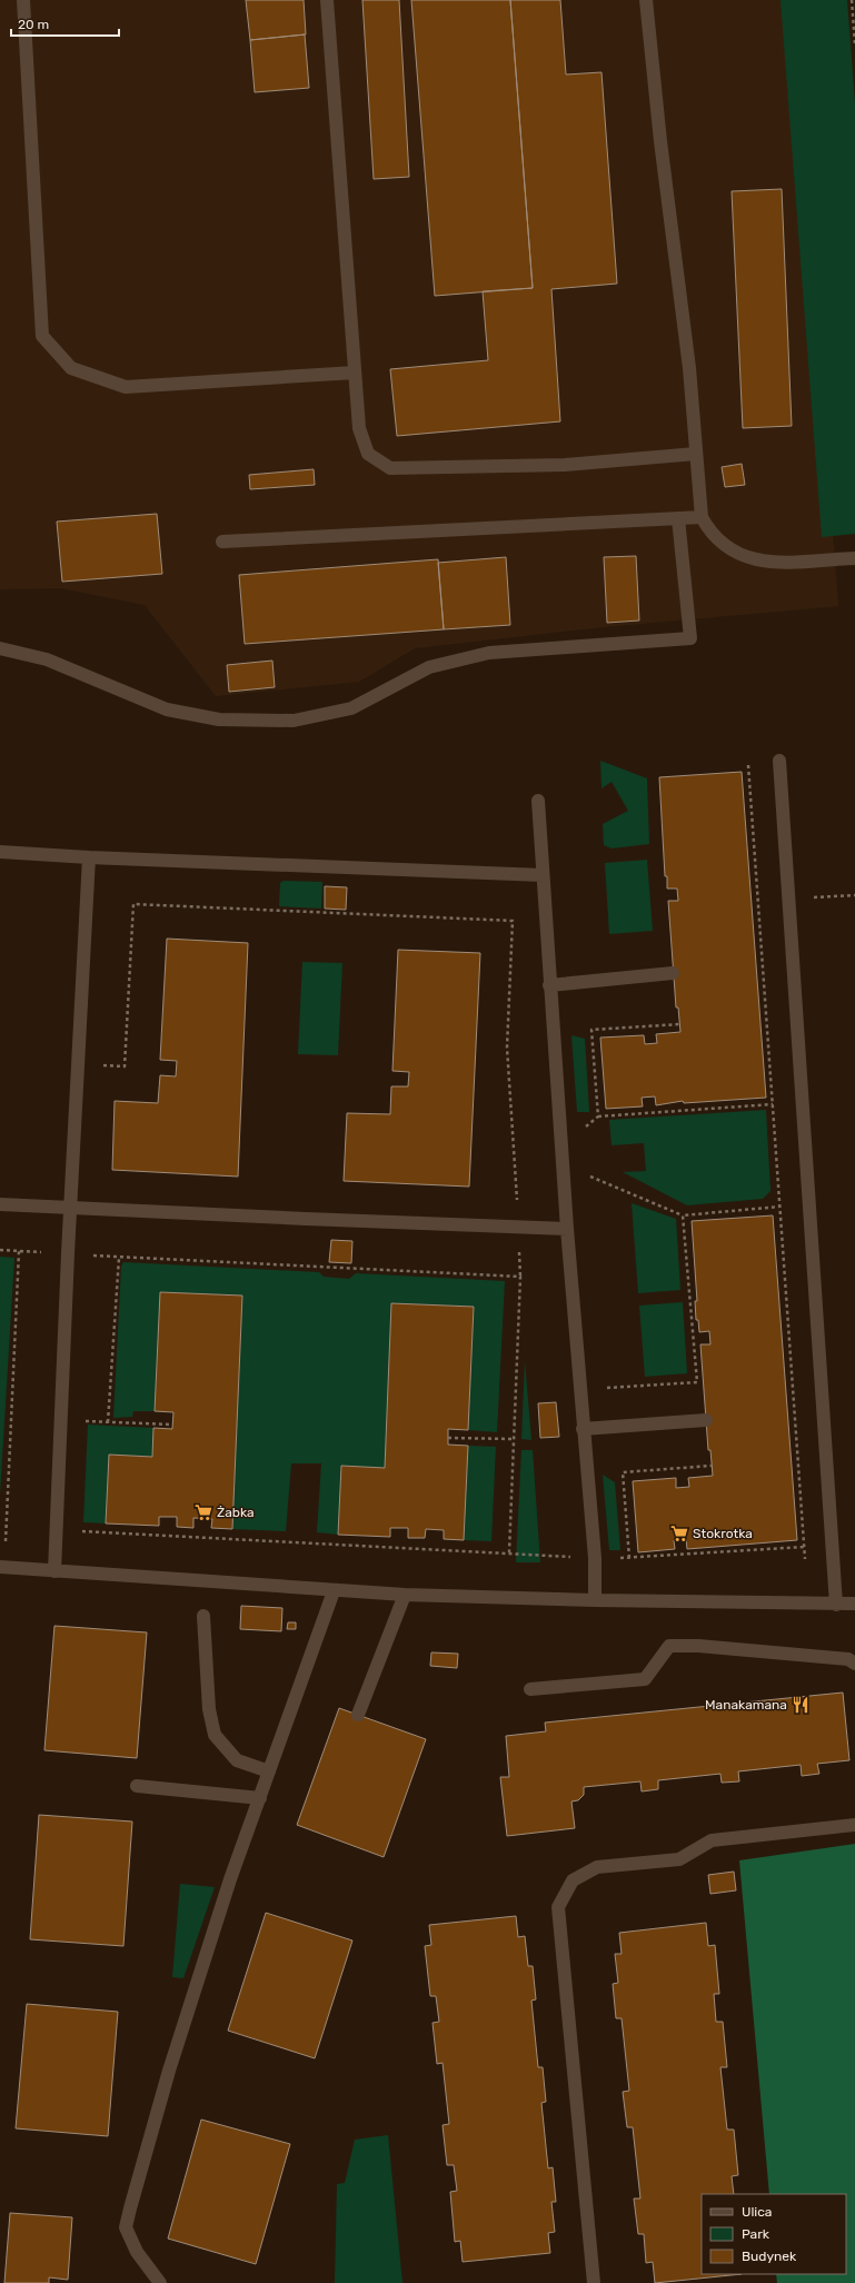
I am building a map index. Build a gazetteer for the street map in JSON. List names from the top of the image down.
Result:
{
  "places": {
    "supermarket": ["Żabka", "Stokrotka"],
    "restaurant": ["Manakamana"]
  },
  "legend": ["Ulica", "Park", "Budynek"],
  "scale_bar": "20 m"
}
